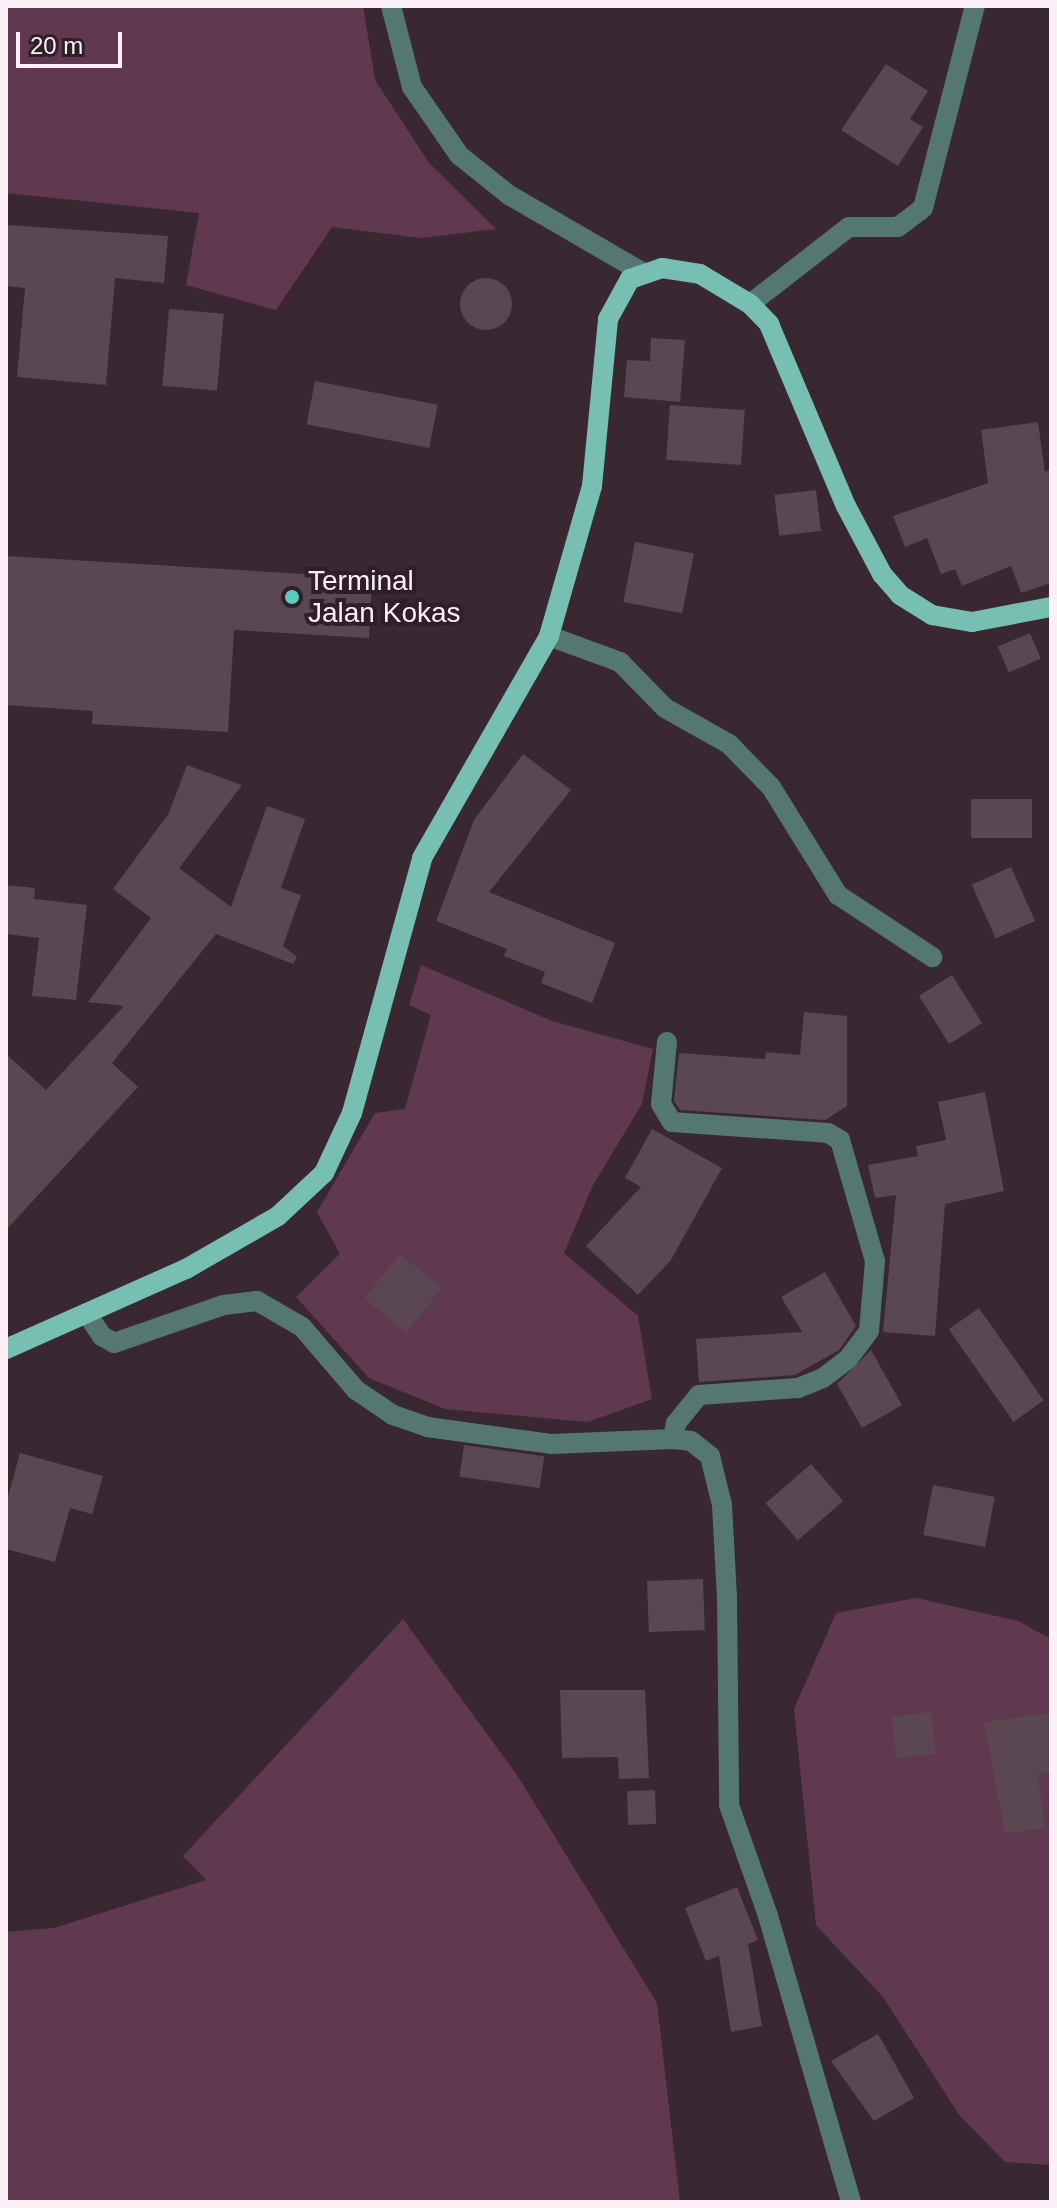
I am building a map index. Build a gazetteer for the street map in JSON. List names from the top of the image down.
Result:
{
  "places": ["Terminal Jalan Kokas"],
  "scale_bar": "20 m"
}
